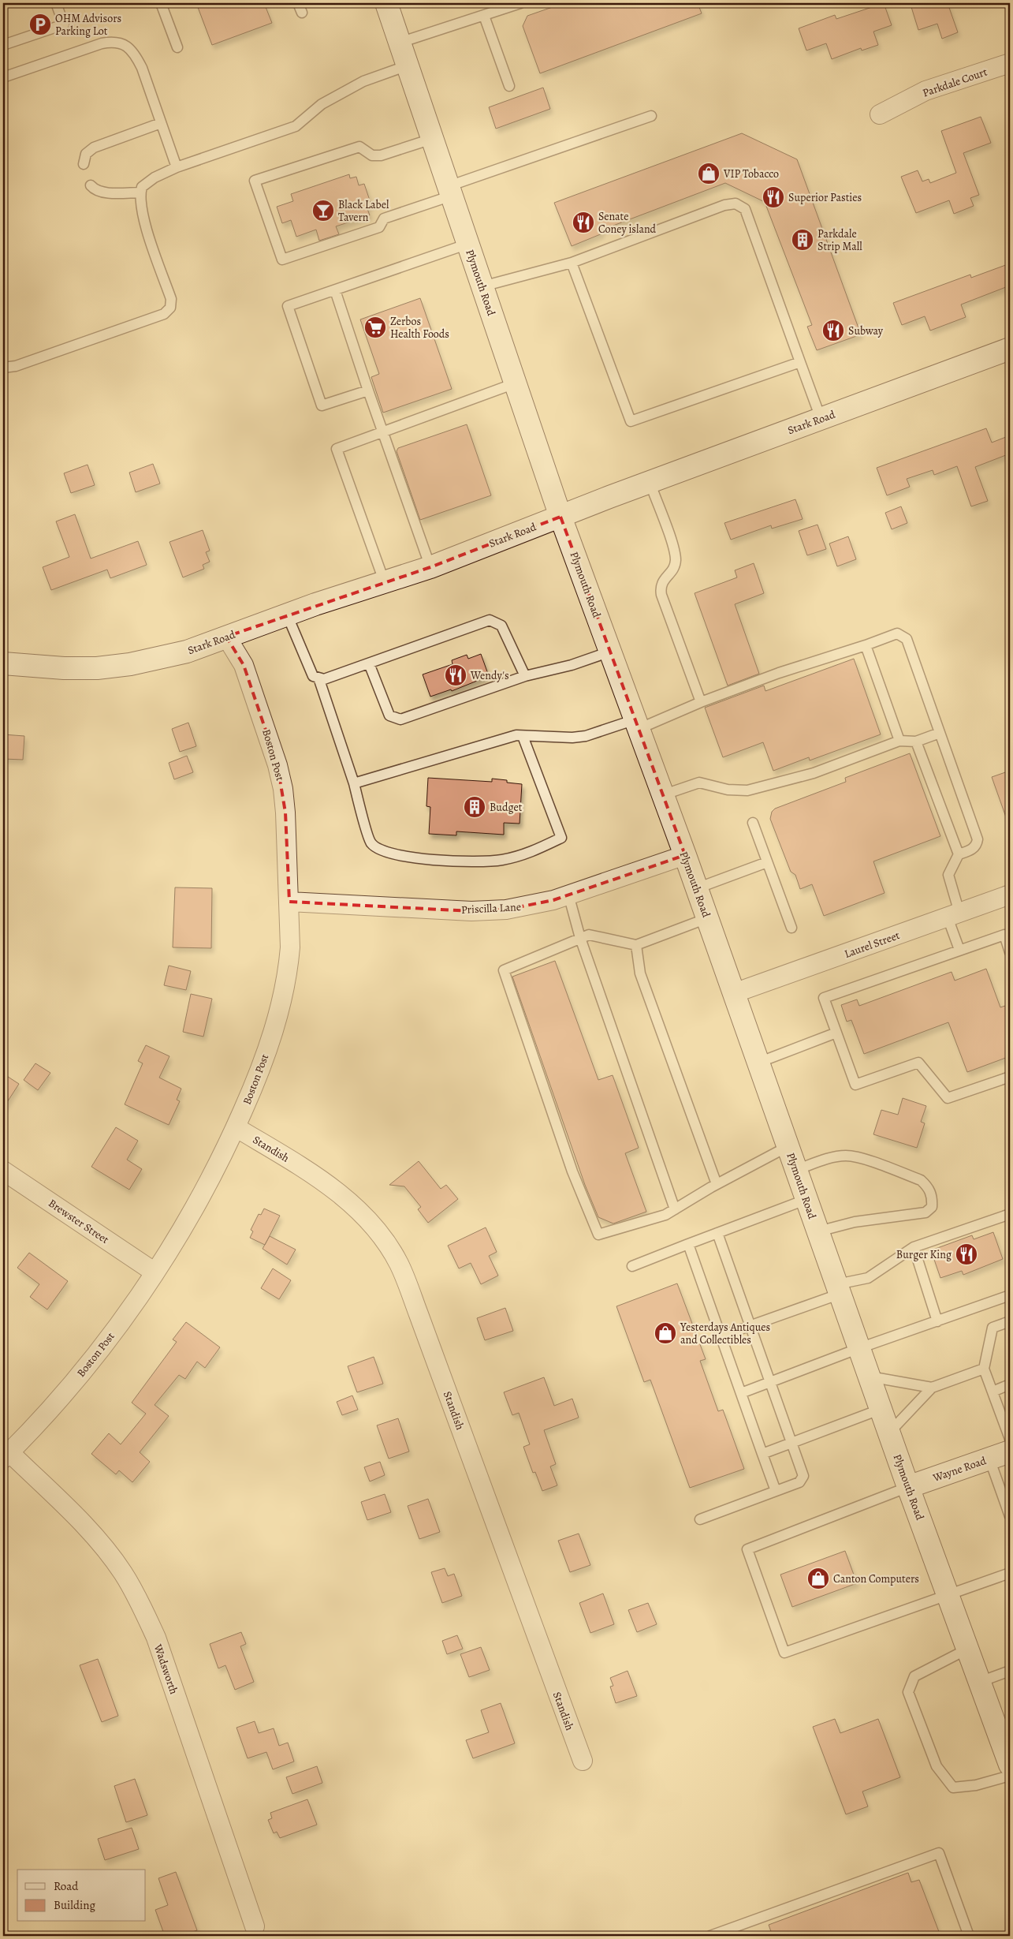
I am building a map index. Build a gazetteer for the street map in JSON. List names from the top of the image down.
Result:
{
  "streets": {
    "main road": ["Plymouth Road", "Stark Road", "Wayne Road"],
    "street": [
      "Parkdale Court",
      "Boston Post",
      "Priscilla Lane",
      "Laurel Street",
      "Standish",
      "Brewster Street",
      "Wadsworth"
    ]
  },
  "crossings": [
    ["Plymouth Road", "Stark Road"],
    ["Plymouth Road", "Priscilla Lane"],
    ["Plymouth Road", "Laurel Street"],
    ["Plymouth Road", "Wayne Road"],
    ["Stark Road", "Boston Post"],
    ["Boston Post", "Priscilla Lane"],
    ["Boston Post", "Standish"],
    ["Boston Post", "Brewster Street"],
    ["Boston Post", "Wadsworth"]
  ],
  "places": {
    "parking": ["OHM Advisors Parking Lot"],
    "shop": ["VIP Tobacco", "Yesterdays Antiques and Collectibles", "Canton Computers"],
    "restaurant": [
      "Superior Pasties",
      "Senate Coney island",
      "Subway",
      "Wendy's",
      "Burger King"
    ],
    "bar": ["Black Label Tavern"],
    "building": ["Parkdale Strip Mall", "Budget"],
    "supermarket": ["Zerbos Health Foods"]
  },
  "legend": ["Road", "Building"]
}
